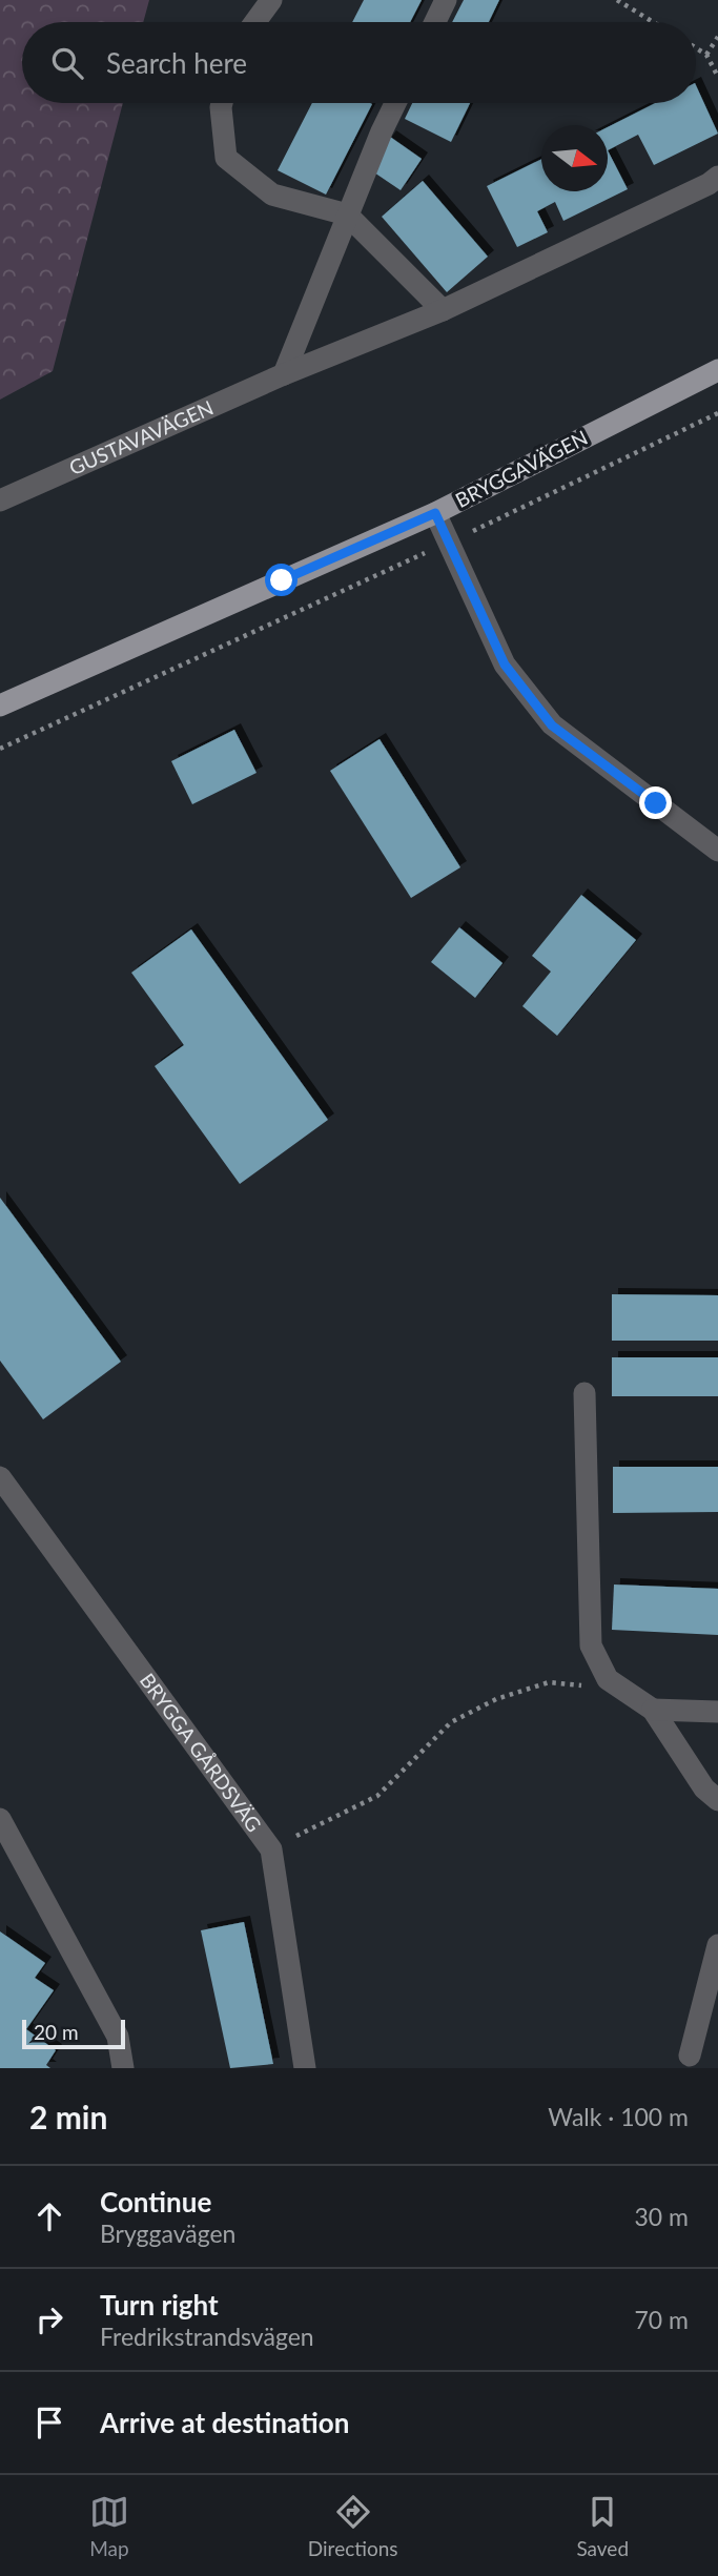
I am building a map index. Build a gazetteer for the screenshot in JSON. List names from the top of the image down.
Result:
{
  "streets": {
    "main road": ["BRYGGAVÄGEN"],
    "street": ["GUSTAVAVÄGEN", "BRYGGA GÅRDSVÄG"]
  },
  "scale_bar": "20 m",
  "north": "right",
  "page": {
    "search": "Search here",
    "scale": "20 m",
    "heading": ["2 min", "Walk · 100 m"],
    "list": [
      ["Continue", "Bryggavägen", "30 m"],
      ["Turn right", "Fredrikstrandsvägen", "70 m"],
      "Arrive at destination"
    ],
    "nav": ["Map", "Directions", "Saved"]
  }
}
